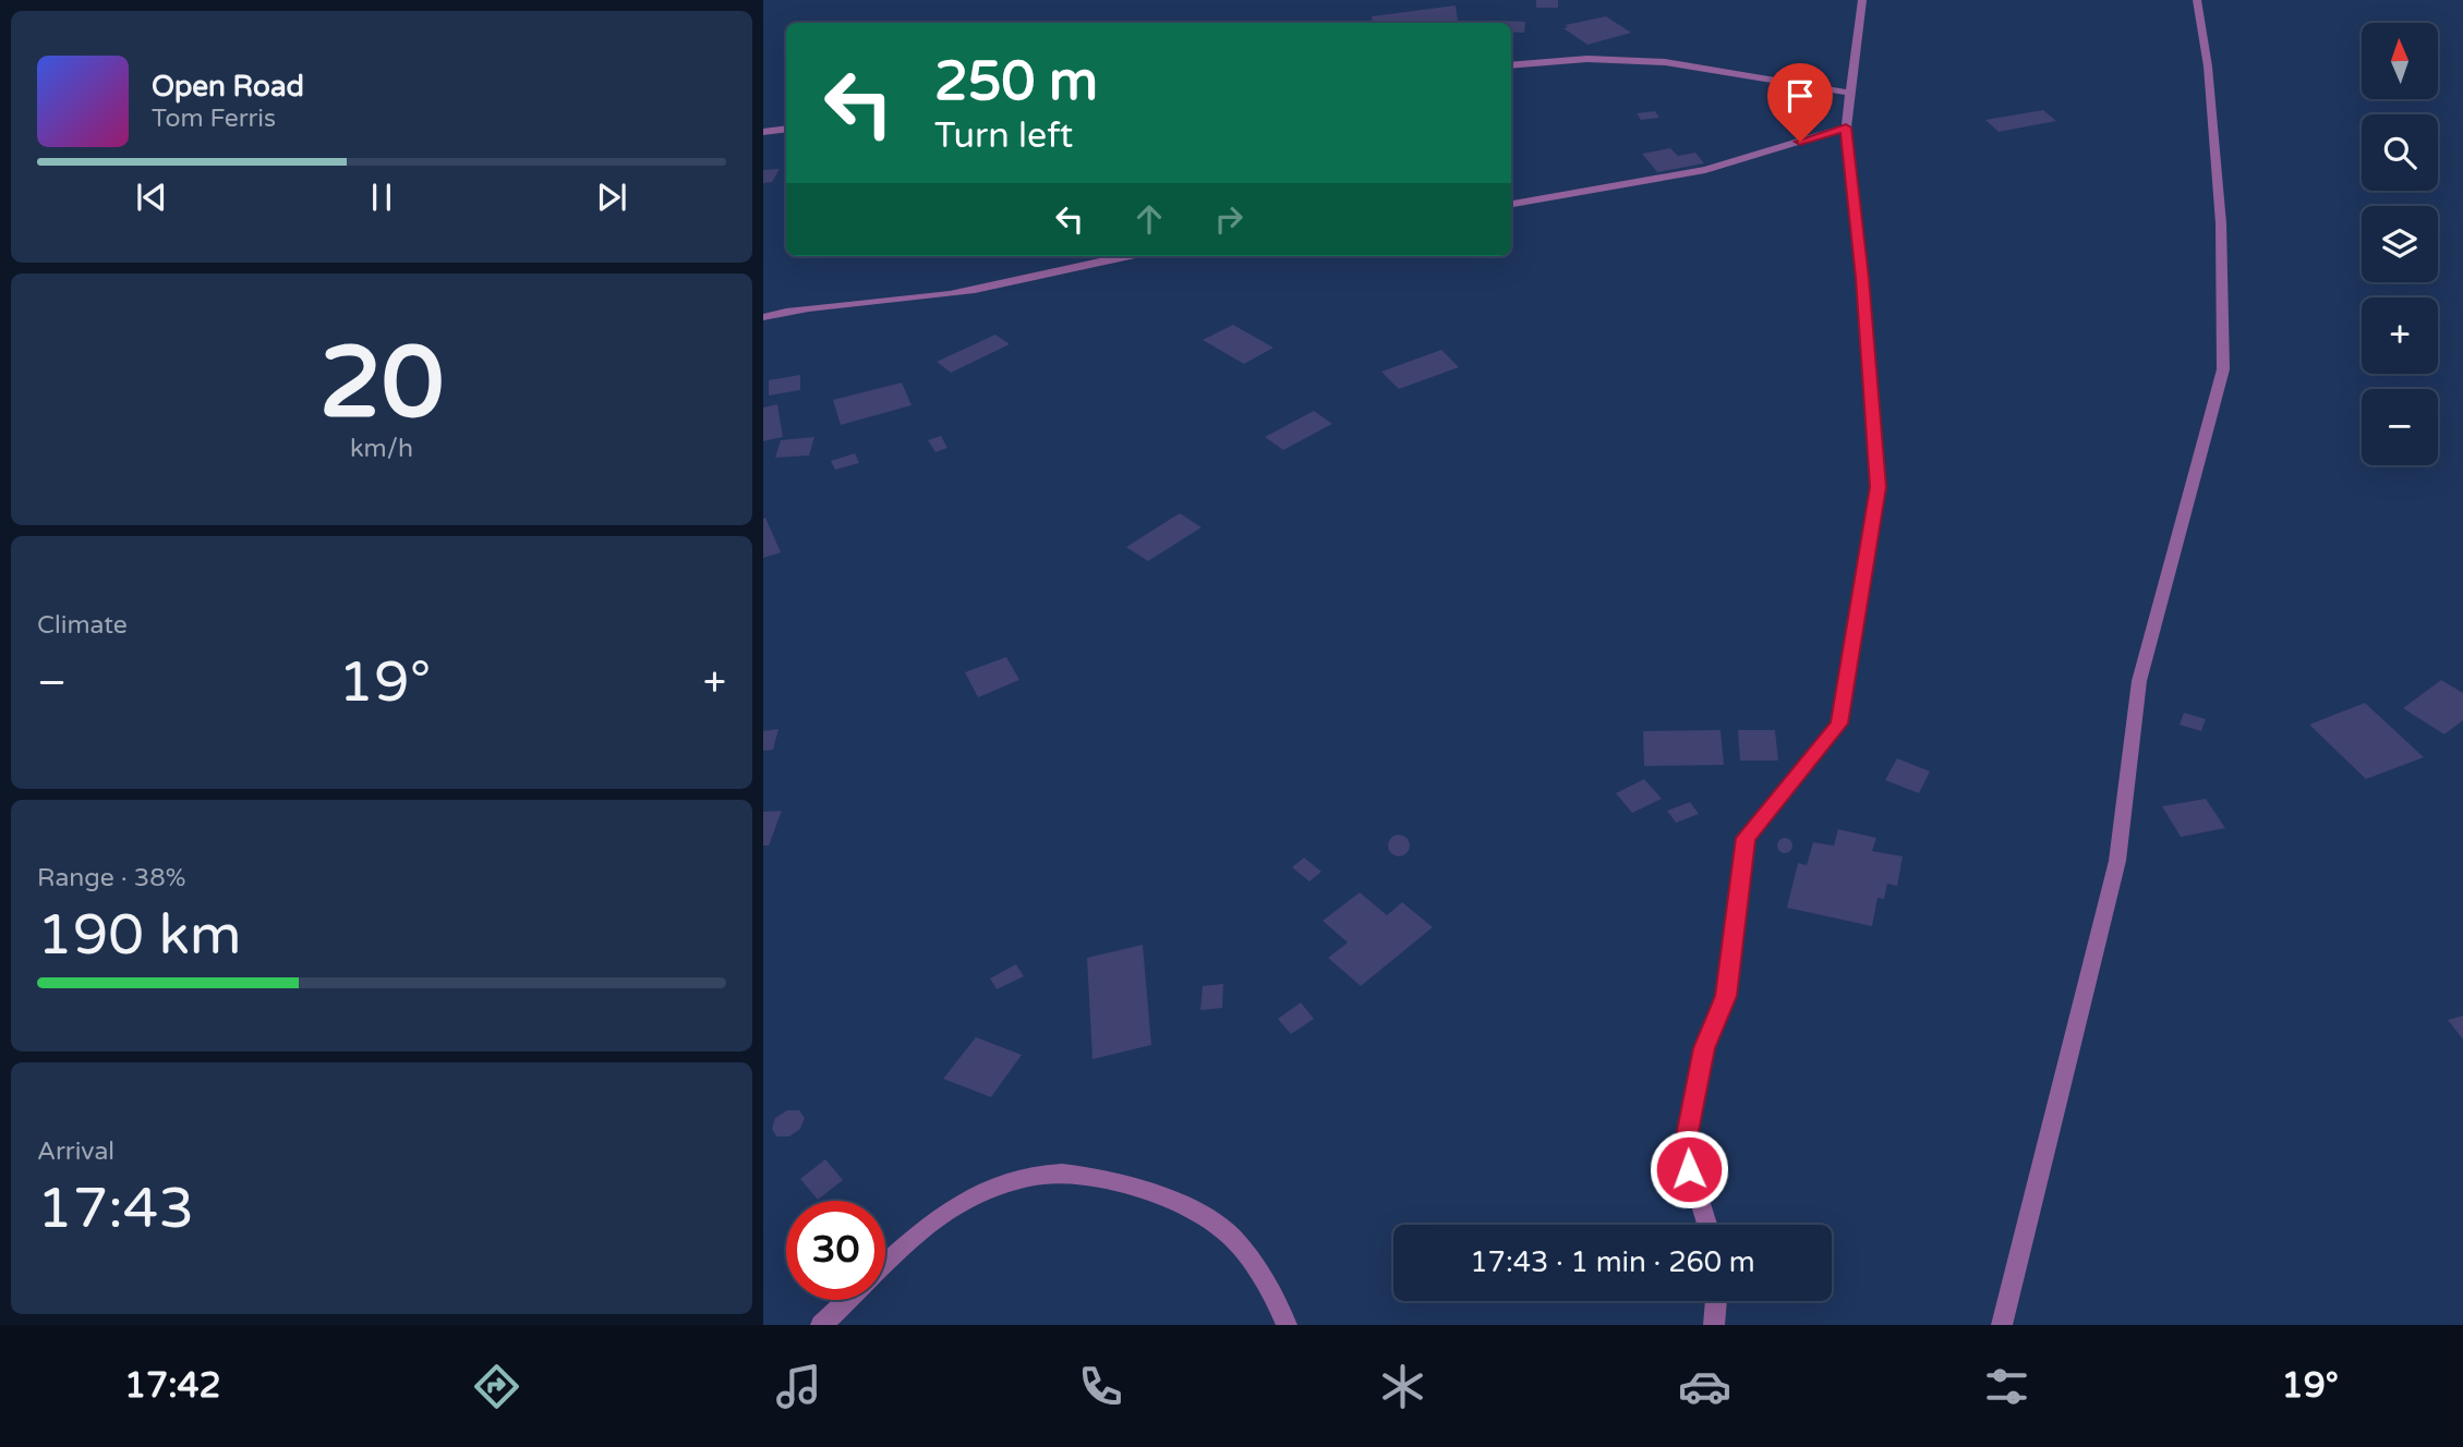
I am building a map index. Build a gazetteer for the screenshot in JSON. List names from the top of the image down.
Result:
{
  "north": "top",
  "page": {
    "map_buttons": ["+", "−"],
    "turn": ["250 m", "Turn left"],
    "song": ["Open Road", "Tom Ferris"],
    "tile": [
      ["20", "km/h"],
      "Climate",
      ["Range · 38%", "190 km"],
      ["Arrival", "17:43"]
    ],
    "heat": ["−", "19°", "+"],
    "limit": "30",
    "trip": "17:43 · 1 min · 260 m",
    "tabs": ["17:42", "19°"]
  }
}
